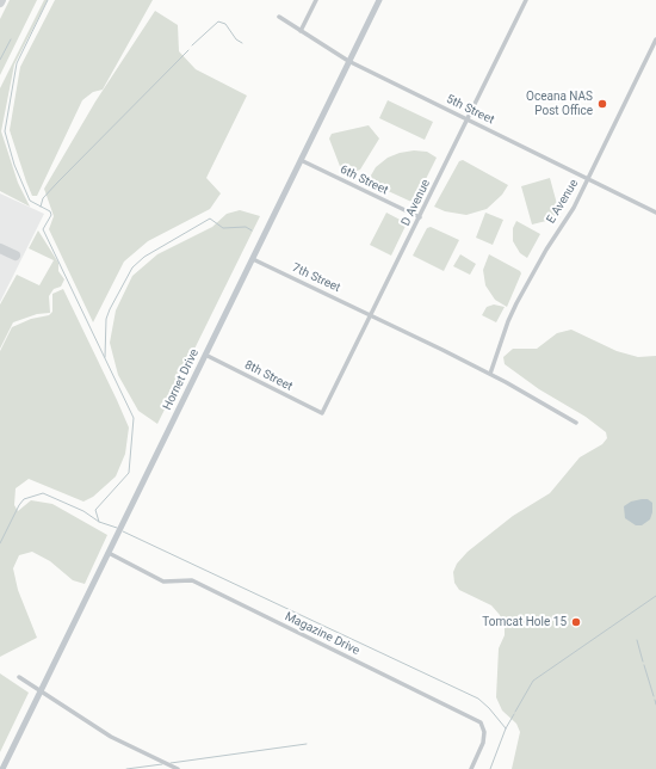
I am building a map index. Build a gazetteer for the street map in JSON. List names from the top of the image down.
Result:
{
  "streets": {
    "main road": ["Hornet Drive"],
    "street": [
      "5th Street",
      "6th Street",
      "E Avenue",
      "D Avenue",
      "7th Street",
      "8th Street",
      "Magazine Drive"
    ]
  },
  "crossings": [
    ["5th Street", "E Avenue"],
    ["5th Street", "D Avenue"],
    ["5th Street", "Hornet Drive"],
    ["6th Street", "D Avenue"],
    ["6th Street", "Hornet Drive"],
    ["E Avenue", "7th Street"],
    ["D Avenue", "7th Street"],
    ["D Avenue", "8th Street"],
    ["7th Street", "Hornet Drive"],
    ["8th Street", "Hornet Drive"],
    ["Hornet Drive", "Magazine Drive"]
  ],
  "places": ["Oceana NAS Post Office", "Tomcat Hole 15"]
}
